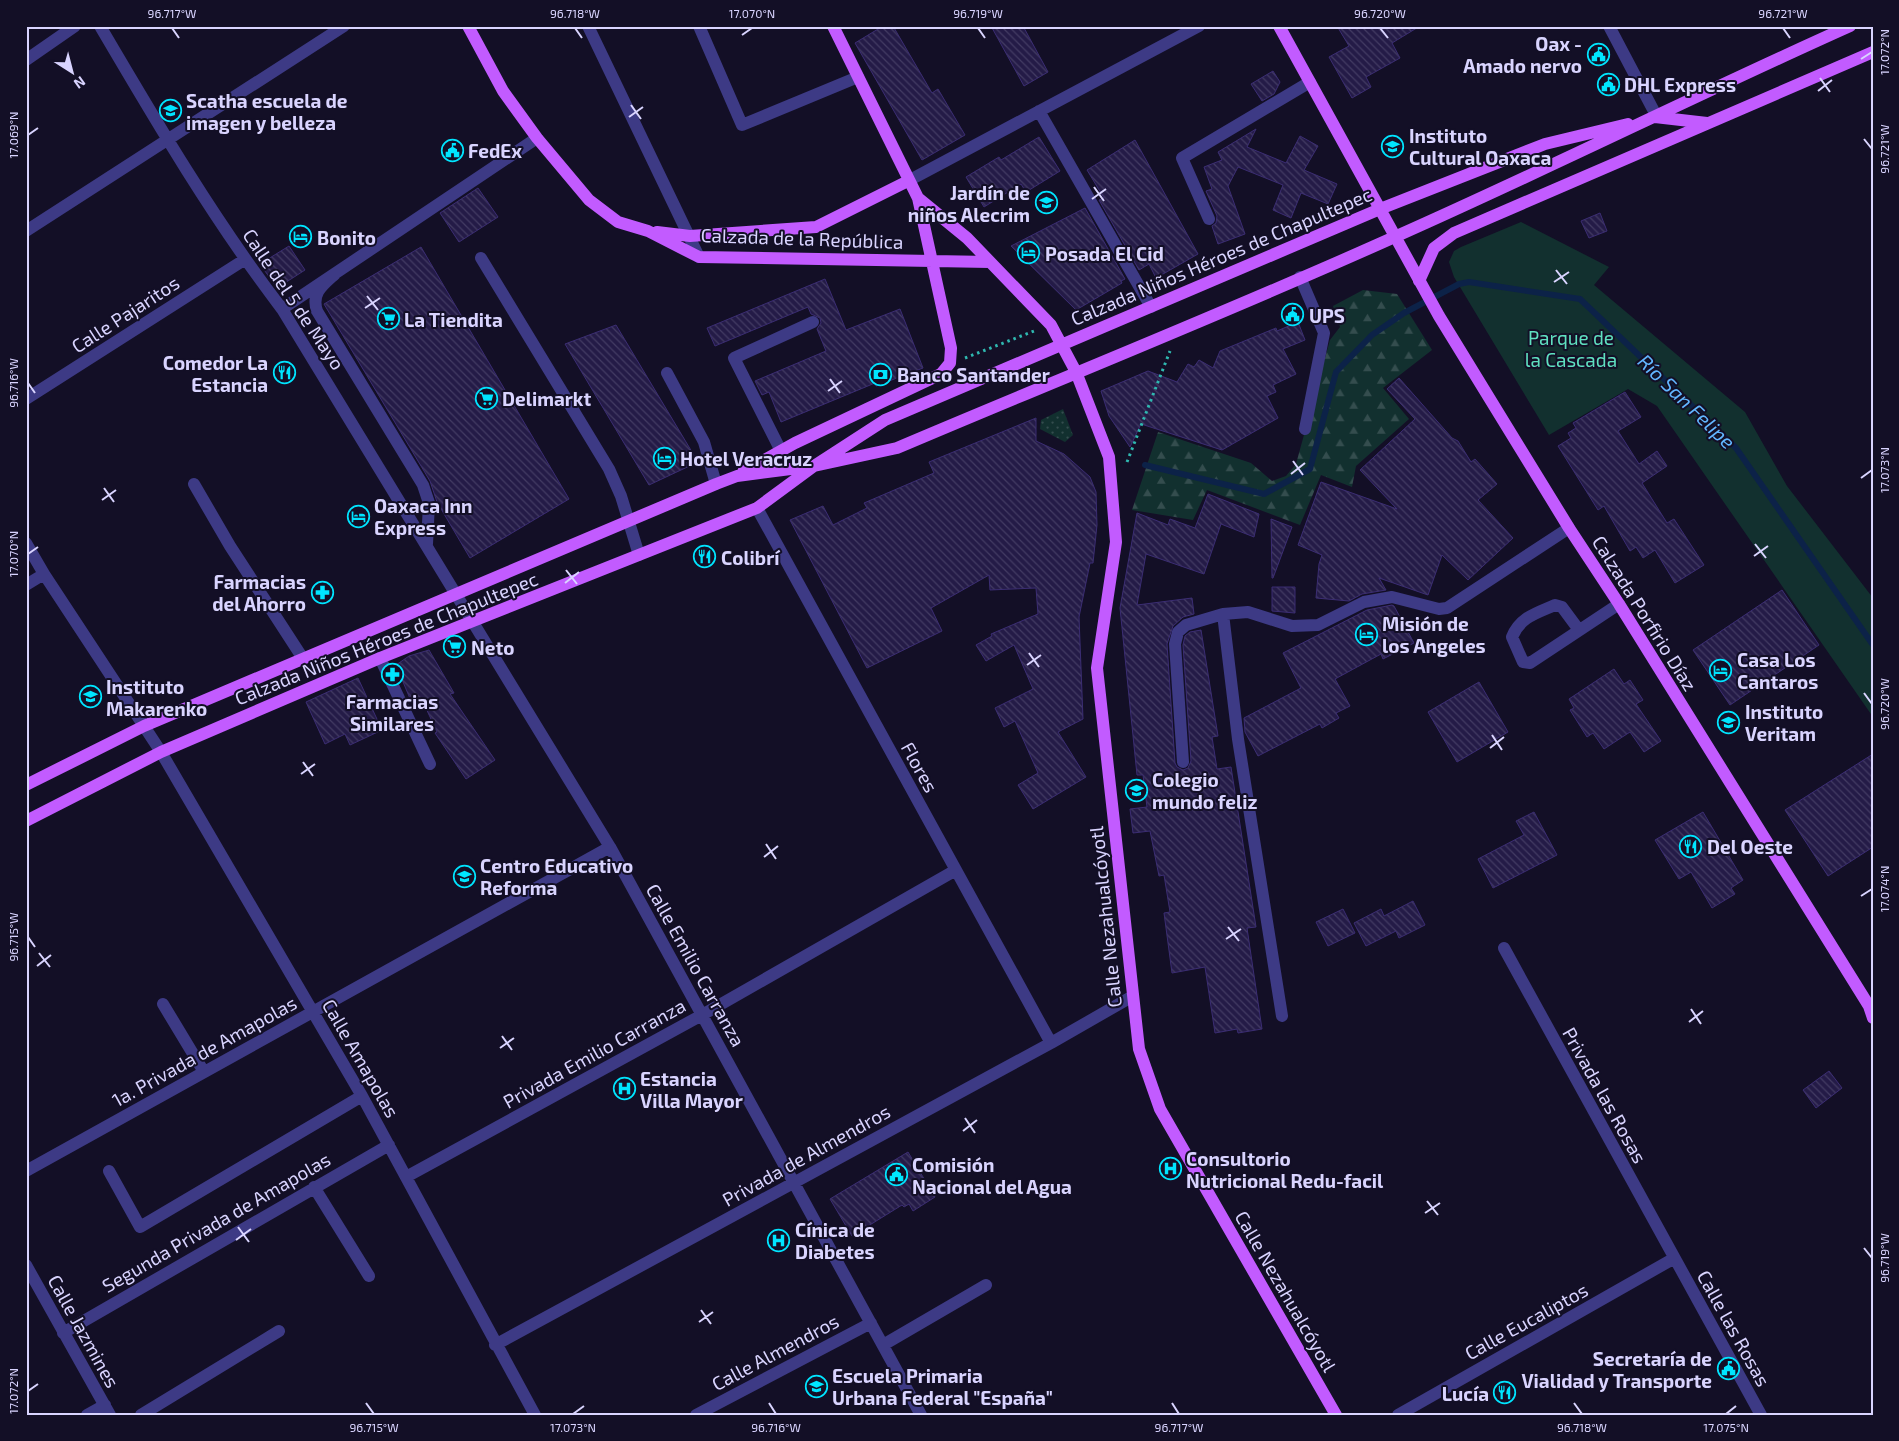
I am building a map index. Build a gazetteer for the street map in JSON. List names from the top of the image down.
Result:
{
  "streets": {
    "main road": [
      "Calzada de la República",
      "Calzada Niños Héroes de Chapultepec",
      "Calzada Porfirio Díaz",
      "Calle Nezahualcóyotl"
    ],
    "street": [
      "Calle del 5 de Mayo",
      "Calle Pajaritos",
      "Flores",
      "Calle Emilio Carranza",
      "1a. Privada de Amapolas",
      "Privada Emilio Carranza",
      "Calle Amapolas",
      "Privada las Rosas",
      "Privada de Almendros",
      "Segunda Privada de Amapolas",
      "Calle Eucaliptos",
      "Calle las Rosas",
      "Calle Jazmines",
      "Calle Almendros"
    ]
  },
  "crossings": [
    ["Calzada de la República", "Calle Nezahualcóyotl"],
    ["Calzada Niños Héroes de Chapultepec", "Calle del 5 de Mayo"],
    ["Calzada Niños Héroes de Chapultepec", "Calzada Porfirio Díaz"],
    ["Calzada Niños Héroes de Chapultepec", "Flores"],
    ["Calzada Niños Héroes de Chapultepec", "Calle Nezahualcóyotl"],
    ["Calzada Niños Héroes de Chapultepec", "Calle Emilio Carranza"],
    ["Calzada Niños Héroes de Chapultepec", "Calle Amapolas"],
    ["Calle del 5 de Mayo", "Calle Pajaritos"],
    ["Calle del 5 de Mayo", "Calle Emilio Carranza"],
    ["Flores", "Privada Emilio Carranza"],
    ["Flores", "Privada de Almendros"],
    ["Calle Nezahualcóyotl", "Privada de Almendros"],
    ["Calle Emilio Carranza", "1a. Privada de Amapolas"],
    ["Calle Emilio Carranza", "Privada Emilio Carranza"],
    ["Calle Emilio Carranza", "Privada de Almendros"],
    ["Calle Emilio Carranza", "Calle Almendros"],
    ["1a. Privada de Amapolas", "Calle Amapolas"],
    ["Privada Emilio Carranza", "Calle Amapolas"],
    ["Calle Amapolas", "Privada de Almendros"],
    ["Calle Amapolas", "Segunda Privada de Amapolas"],
    ["Privada las Rosas", "Calle Eucaliptos"],
    ["Privada las Rosas", "Calle las Rosas"],
    ["Segunda Privada de Amapolas", "Calle Jazmines"],
    ["Calle Eucaliptos", "Calle las Rosas"]
  ],
  "water": ["Río San Felipe"],
  "parks": ["Parque de la Cascada"],
  "places": {
    "public building": [
      "Oax - Amado nervo",
      "DHL Express",
      "FedEx",
      "UPS",
      "Comisión Nacional del Agua",
      "Secretaría de Vialidad y Transporte"
    ],
    "school or university": [
      "Scatha escuela de imagen y belleza",
      "Instituto Cultural Oaxaca",
      "Jardín de niños Alecrim",
      "Instituto Makarenko",
      "Instituto Veritam",
      "Colegio mundo feliz",
      "Centro Educativo Reforma",
      "Escuela Primaria Urbana Federal \"España\""
    ],
    "hotel": [
      "Bonito",
      "Posada El Cid",
      "Hotel Veracruz",
      "Oaxaca Inn Express",
      "Misión de los Angeles",
      "Casa Los Cantaros"
    ],
    "supermarket": ["La Tiendita", "Delimarkt", "Neto"],
    "restaurant": [
      "Comedor La Estancia",
      "Colibrí",
      "Del Oeste",
      "Lucía"
    ],
    "bank": ["Banco Santander"],
    "pharmacy": ["Farmacias del Ahorro", "Farmacias Similares"],
    "hospital": ["Estancia Villa Mayor", "Consultorio Nutricional Redu-facil", "Cínica de Diabetes"]
  },
  "north": "bottom right",
  "coordinates": [
    "96.717°W",
    "96.718°W",
    "17.070°N",
    "96.719°W",
    "96.720°W",
    "96.721°W",
    "17.072°N",
    "17.069°N",
    "96.716°W",
    "17.073°N",
    "17.074°N",
    "96.715°W",
    "17.075°N"
  ]
}
